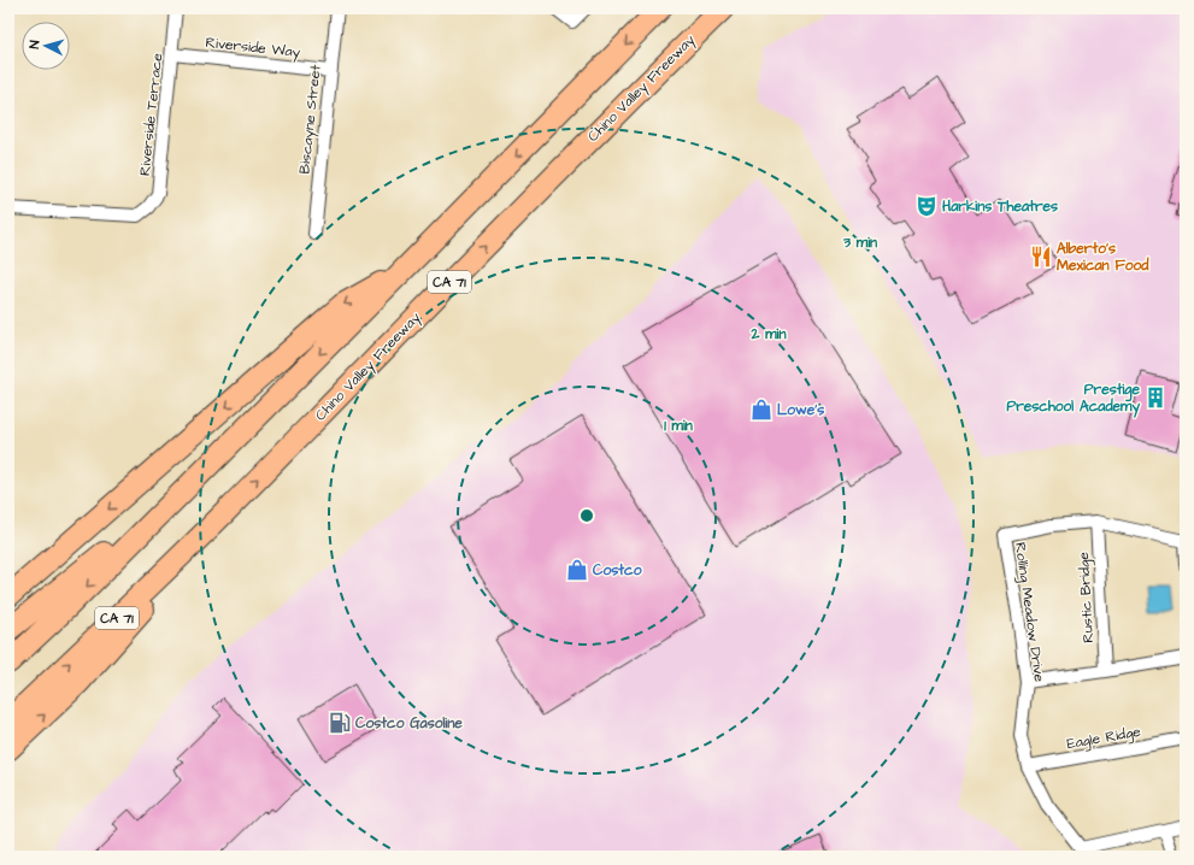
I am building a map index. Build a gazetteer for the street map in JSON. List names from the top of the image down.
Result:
{
  "streets": {
    "highway": ["Chino Valley Freeway", "CA 71"],
    "street": [
      "Riverside Way",
      "Riverside Terrace",
      "Biscayne Street",
      "Rustic Bridge",
      "Rolling Meadow Drive",
      "Eagle Ridge"
    ]
  },
  "crossings": [
    ["Riverside Way", "Riverside Terrace"],
    ["Riverside Way", "Biscayne Street"],
    ["Rustic Bridge", "Rolling Meadow Drive"],
    ["Rolling Meadow Drive", "Eagle Ridge"]
  ],
  "places": {
    "theatre": ["Harkins Theatres"],
    "restaurant": ["Alberto's Mexican Food"],
    "building": ["Prestige Preschool Academy"],
    "shop": ["Lowe's", "Costco"],
    "fuel station": ["Costco Gasoline"]
  },
  "north": "left",
  "rings": ["3 min", "2 min", "1 min"]
}
